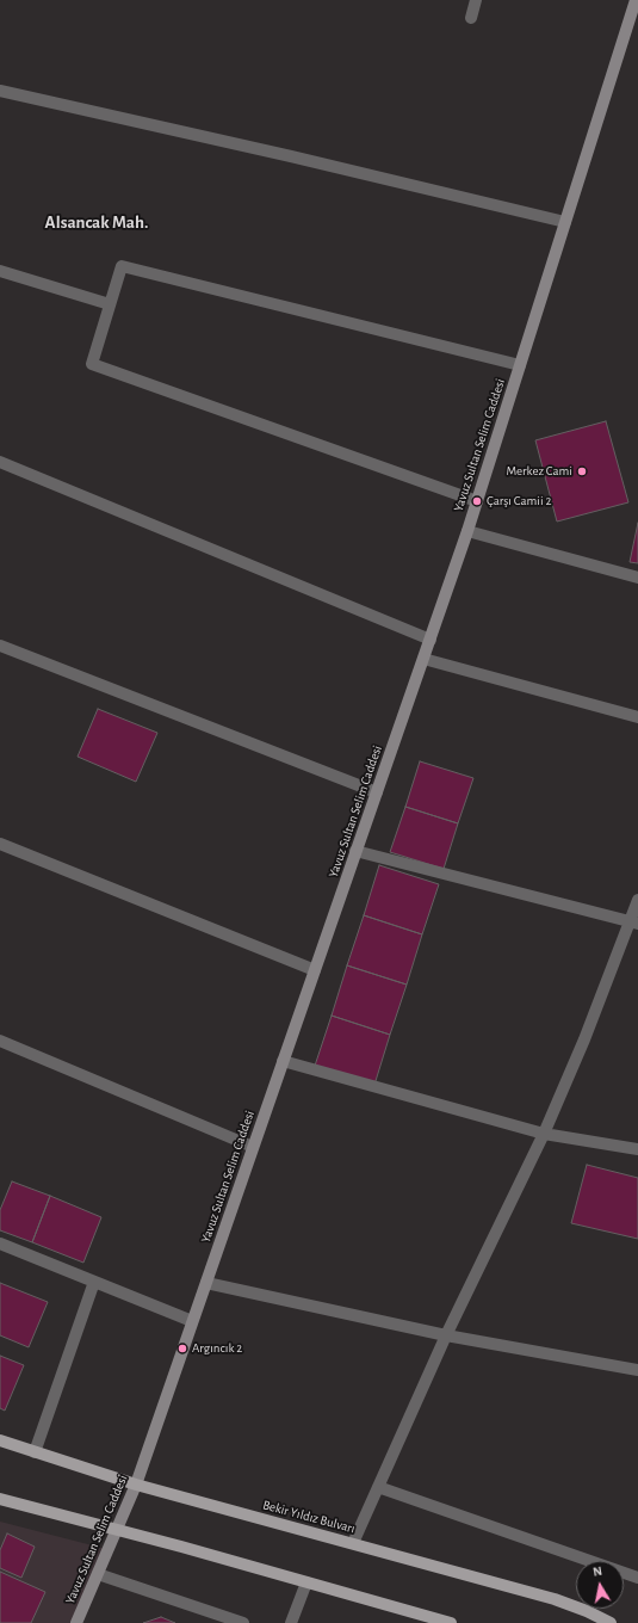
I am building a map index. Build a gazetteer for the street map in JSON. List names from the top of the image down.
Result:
{
  "streets": {
    "main road": ["Yavuz Sultan Selim Caddesi", "Bekir Yıldız Bulvarı"]
  },
  "crossings": [
    ["Yavuz Sultan Selim Caddesi", "Bekir Yıldız Bulvarı"]
  ],
  "districts": ["Alsancak Mah."],
  "places": ["Merkez Cami", "Çarşı Camii 2", "Argıncık 2"],
  "north": "top"
}
